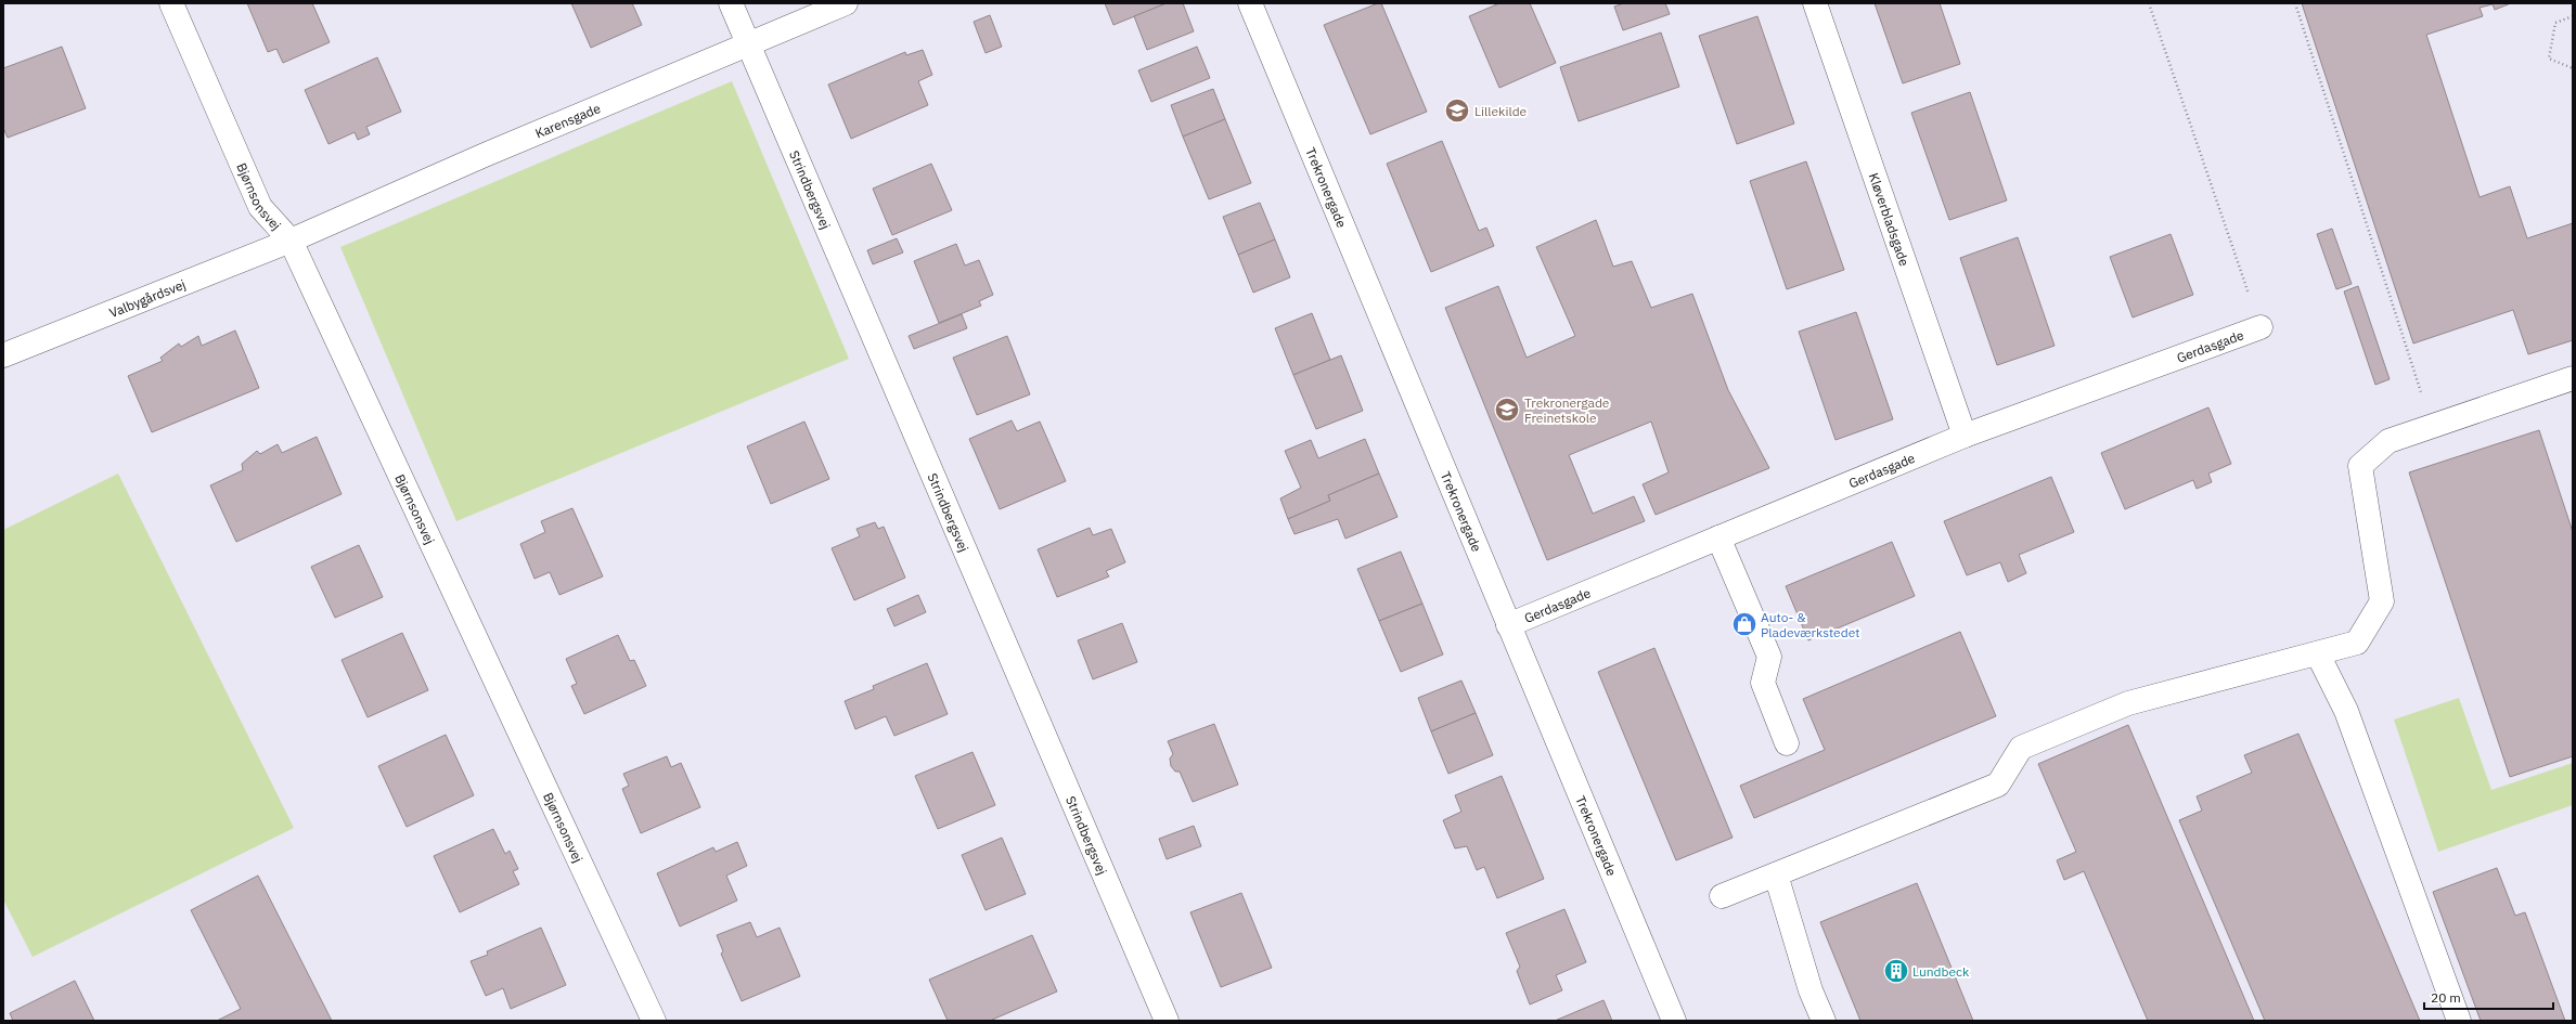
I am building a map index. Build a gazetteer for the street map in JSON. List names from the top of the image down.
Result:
{
  "streets": {
    "street": [
      "Karensgade",
      "Trekronergade",
      "Strindbergsvej",
      "Bjørnsonsvej",
      "Kløverbladsgade",
      "Valbygårdsvej",
      "Gerdasgade"
    ]
  },
  "crossings": [
    ["Karensgade", "Strindbergsvej"],
    ["Karensgade", "Bjørnsonsvej"],
    ["Karensgade", "Valbygårdsvej"],
    ["Trekronergade", "Gerdasgade"],
    ["Bjørnsonsvej", "Valbygårdsvej"],
    ["Kløverbladsgade", "Gerdasgade"]
  ],
  "places": {
    "school or university": ["Lillekilde", "Trekronergade Freinetskole"],
    "shop": ["Auto- & Pladeværkstedet"],
    "building": ["Lundbeck"]
  },
  "scale_bar": "20 m"
}
